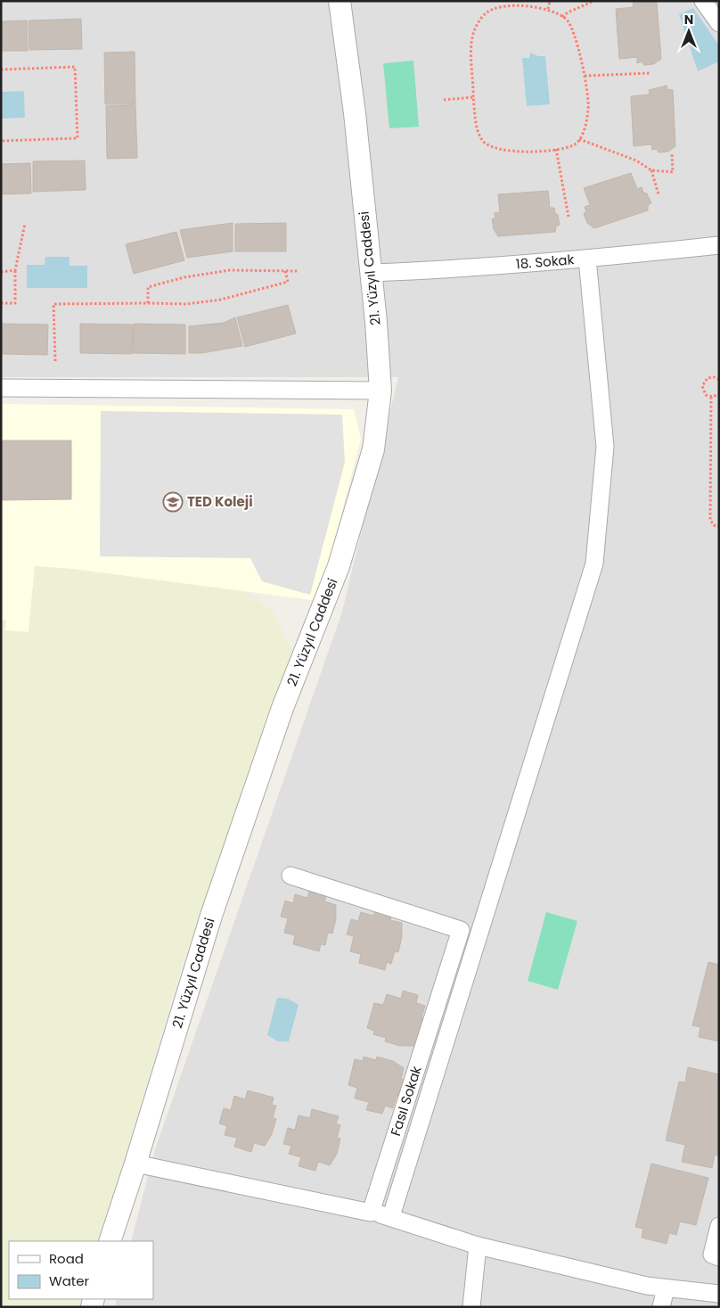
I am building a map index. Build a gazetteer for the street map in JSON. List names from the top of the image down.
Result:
{
  "streets": {
    "street": ["18. Sokak", "21. Yüzyıl Caddesi", "Fasıl Sokak"]
  },
  "crossings": [
    ["18. Sokak", "21. Yüzyıl Caddesi"]
  ],
  "places": {
    "school or university": ["TED Koleji"]
  },
  "legend": ["Road", "Water"],
  "north": "top"
}
